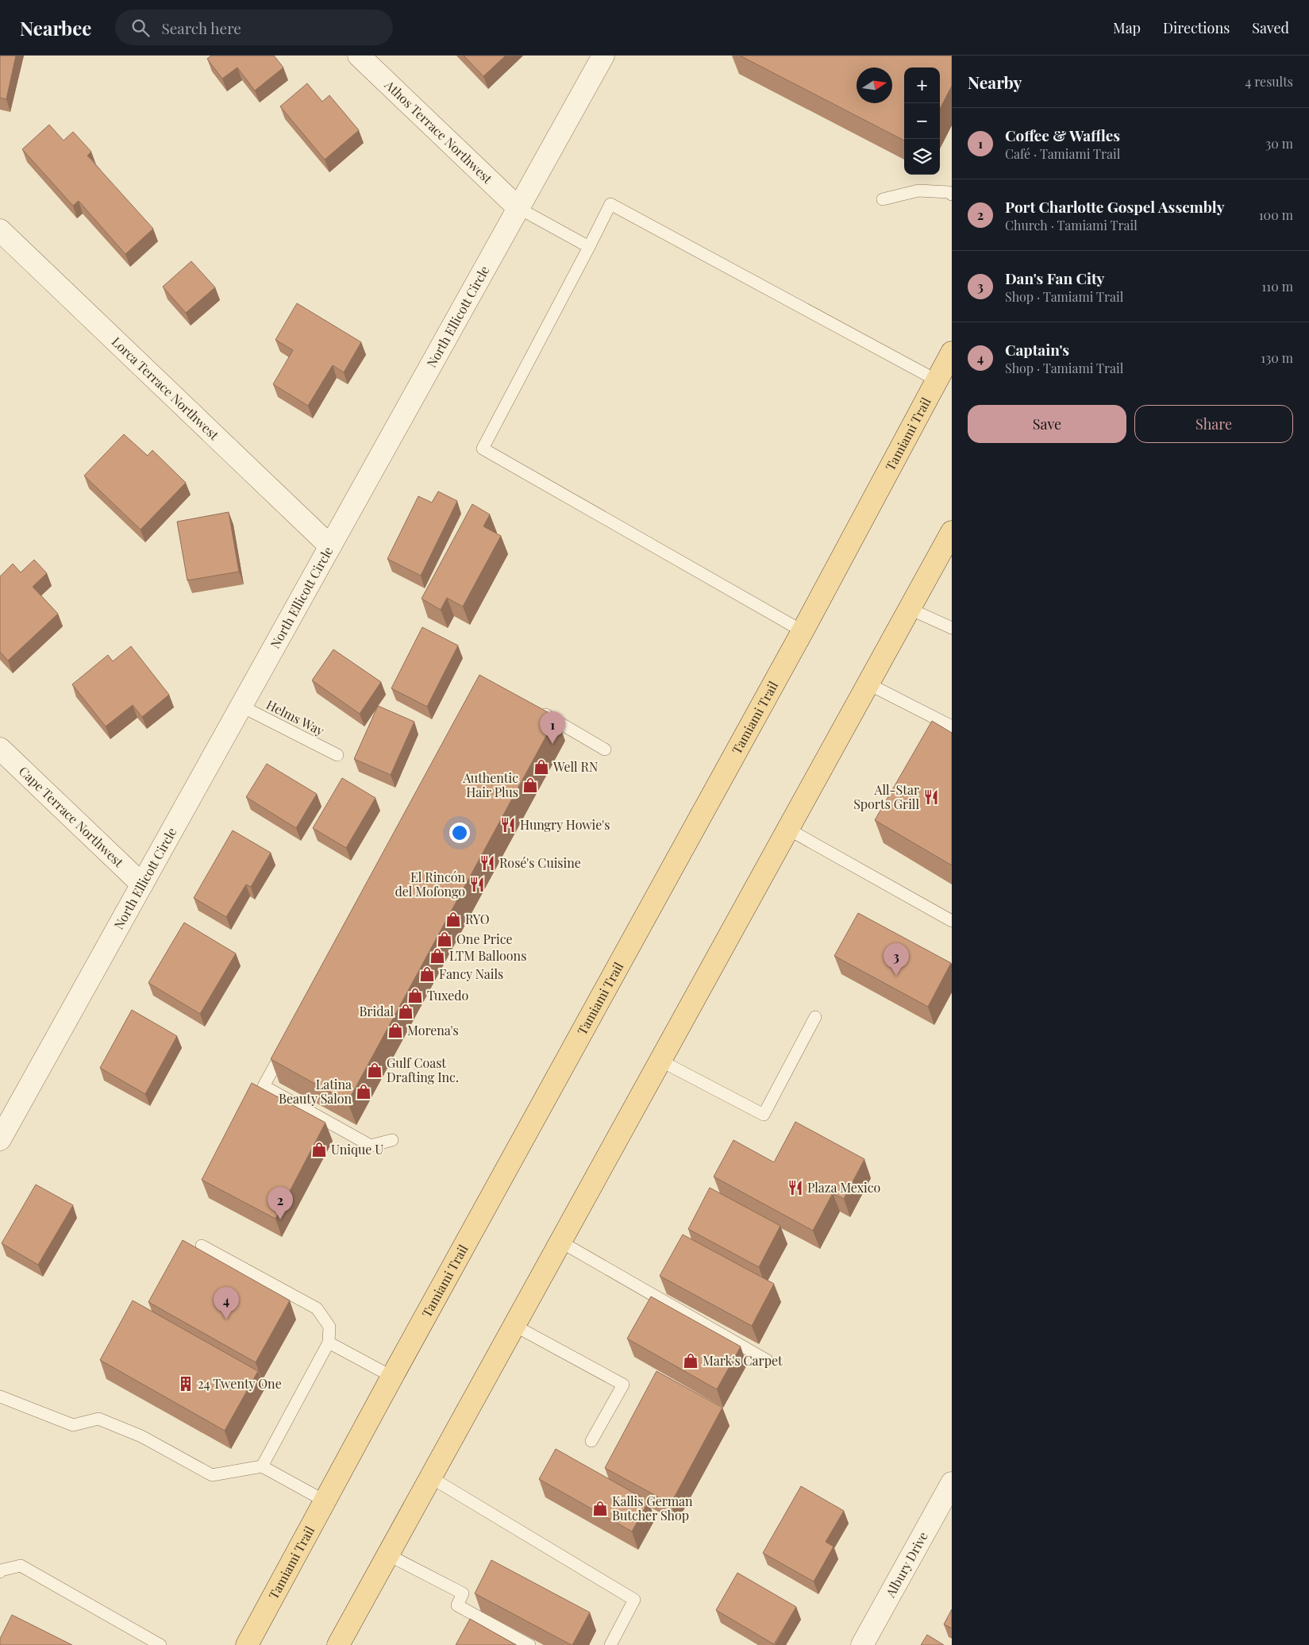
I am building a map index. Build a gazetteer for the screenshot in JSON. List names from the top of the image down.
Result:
{
  "streets": {
    "main road": ["Tamiami Trail"],
    "street": [
      "Athos Terrace Northwest",
      "North Ellicott Circle",
      "Lorca Terrace Northwest",
      "Cape Terrace Northwest",
      "Albury Drive"
    ],
    "lane": ["Helms Way"]
  },
  "crossings": [
    ["Athos Terrace Northwest", "North Ellicott Circle"],
    ["North Ellicott Circle", "Lorca Terrace Northwest"],
    ["North Ellicott Circle", "Helms Way"],
    ["North Ellicott Circle", "Cape Terrace Northwest"]
  ],
  "places": {
    "shop": [
      "Well RN",
      "Authentic Hair Plus",
      "RYO",
      "One Price",
      "LTM Balloons",
      "Fancy Nails",
      "Tuxedo",
      "Bridal",
      "Morena's",
      "Gulf Coast Drafting Inc.",
      "Latina Beauty Salon",
      "Unique U",
      "Mark's Carpet",
      "Kallis German Butcher Shop"
    ],
    "restaurant": [
      "All-Star Sports Grill",
      "Hungry Howie's",
      "Rosé's Cuisine",
      "El Rincón del Mofongo",
      "Plaza Mexico"
    ],
    "building": ["24 Twenty One"]
  },
  "north": "right",
  "page": {
    "header": "Nearbee",
    "search": "Search here",
    "nav": ["Map", "Directions", "Saved"],
    "heading": ["Nearby", "4 results"],
    "map_buttons": ["+", "−"],
    "list": [
      {
        "mark": "1",
        "name": "Coffee & Waffles",
        "note": "Café · Tamiami Trail",
        "value": "30 m"
      },
      {
        "mark": "2",
        "name": "Port Charlotte Gospel Assembly",
        "note": "Church · Tamiami Trail",
        "value": "100 m"
      },
      {
        "mark": "3",
        "name": "Dan's Fan City",
        "note": "Shop · Tamiami Trail",
        "value": "110 m"
      },
      {
        "mark": "4",
        "name": "Captain's",
        "note": "Shop · Tamiami Trail",
        "value": "130 m"
      }
    ],
    "buttons": ["Save", "Share"],
    "pins": [
      "1",
      "3",
      "2",
      "4"
    ]
  }
}
